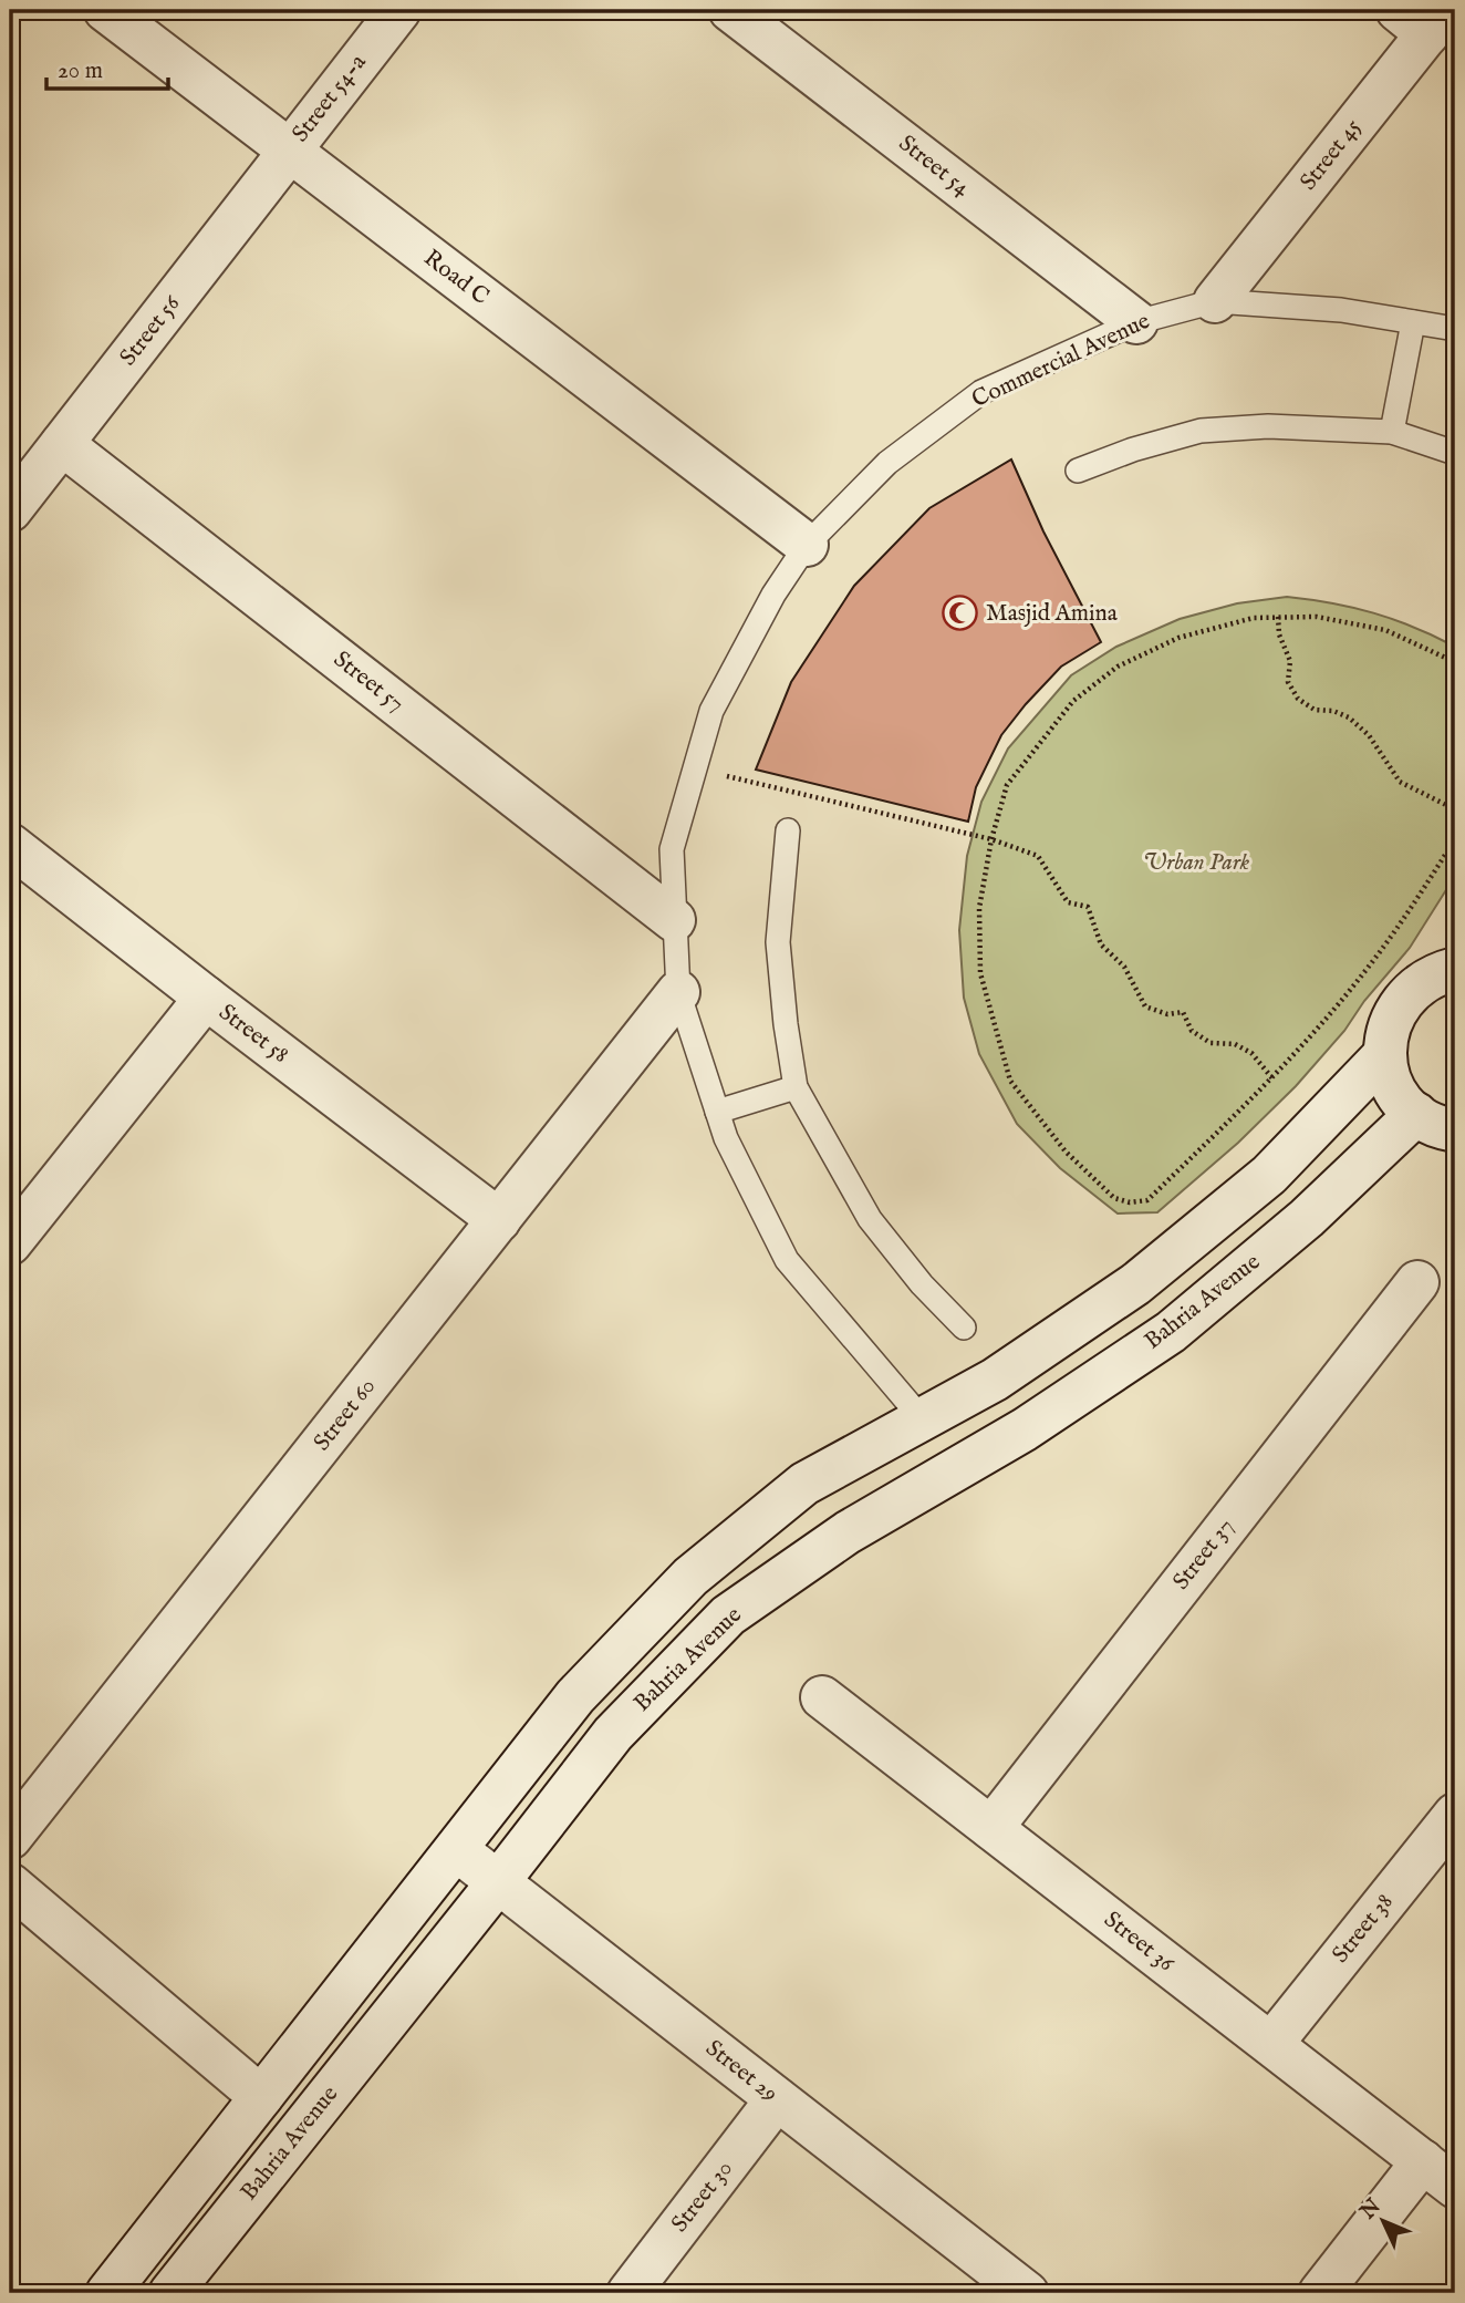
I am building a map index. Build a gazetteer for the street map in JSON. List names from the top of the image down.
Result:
{
  "streets": {
    "street": [
      "Street 54-a",
      "Street 45",
      "Street 54",
      "Road C",
      "Street 56",
      "Street 57",
      "Street 58",
      "Bahria Avenue",
      "Street 60",
      "Street 37",
      "Street 38",
      "Street 36",
      "Street 29",
      "Street 30"
    ],
    "lane": ["Commercial Avenue"]
  },
  "crossings": [
    ["Street 54-a", "Road C"],
    ["Street 54-a", "Street 56"],
    ["Street 45", "Commercial Avenue"],
    ["Street 54", "Commercial Avenue"],
    ["Road C", "Street 56"],
    ["Road C", "Commercial Avenue"],
    ["Street 56", "Street 57"],
    ["Commercial Avenue", "Street 57"],
    ["Commercial Avenue", "Street 60"],
    ["Street 58", "Street 60"],
    ["Bahria Avenue", "Street 29"],
    ["Street 37", "Street 36"],
    ["Street 38", "Street 36"],
    ["Street 29", "Street 30"]
  ],
  "parks": ["Urban Park"],
  "places": {
    "mosque": ["Masjid Amina"]
  },
  "scale_bar": "20 m",
  "north": "top left"
}
